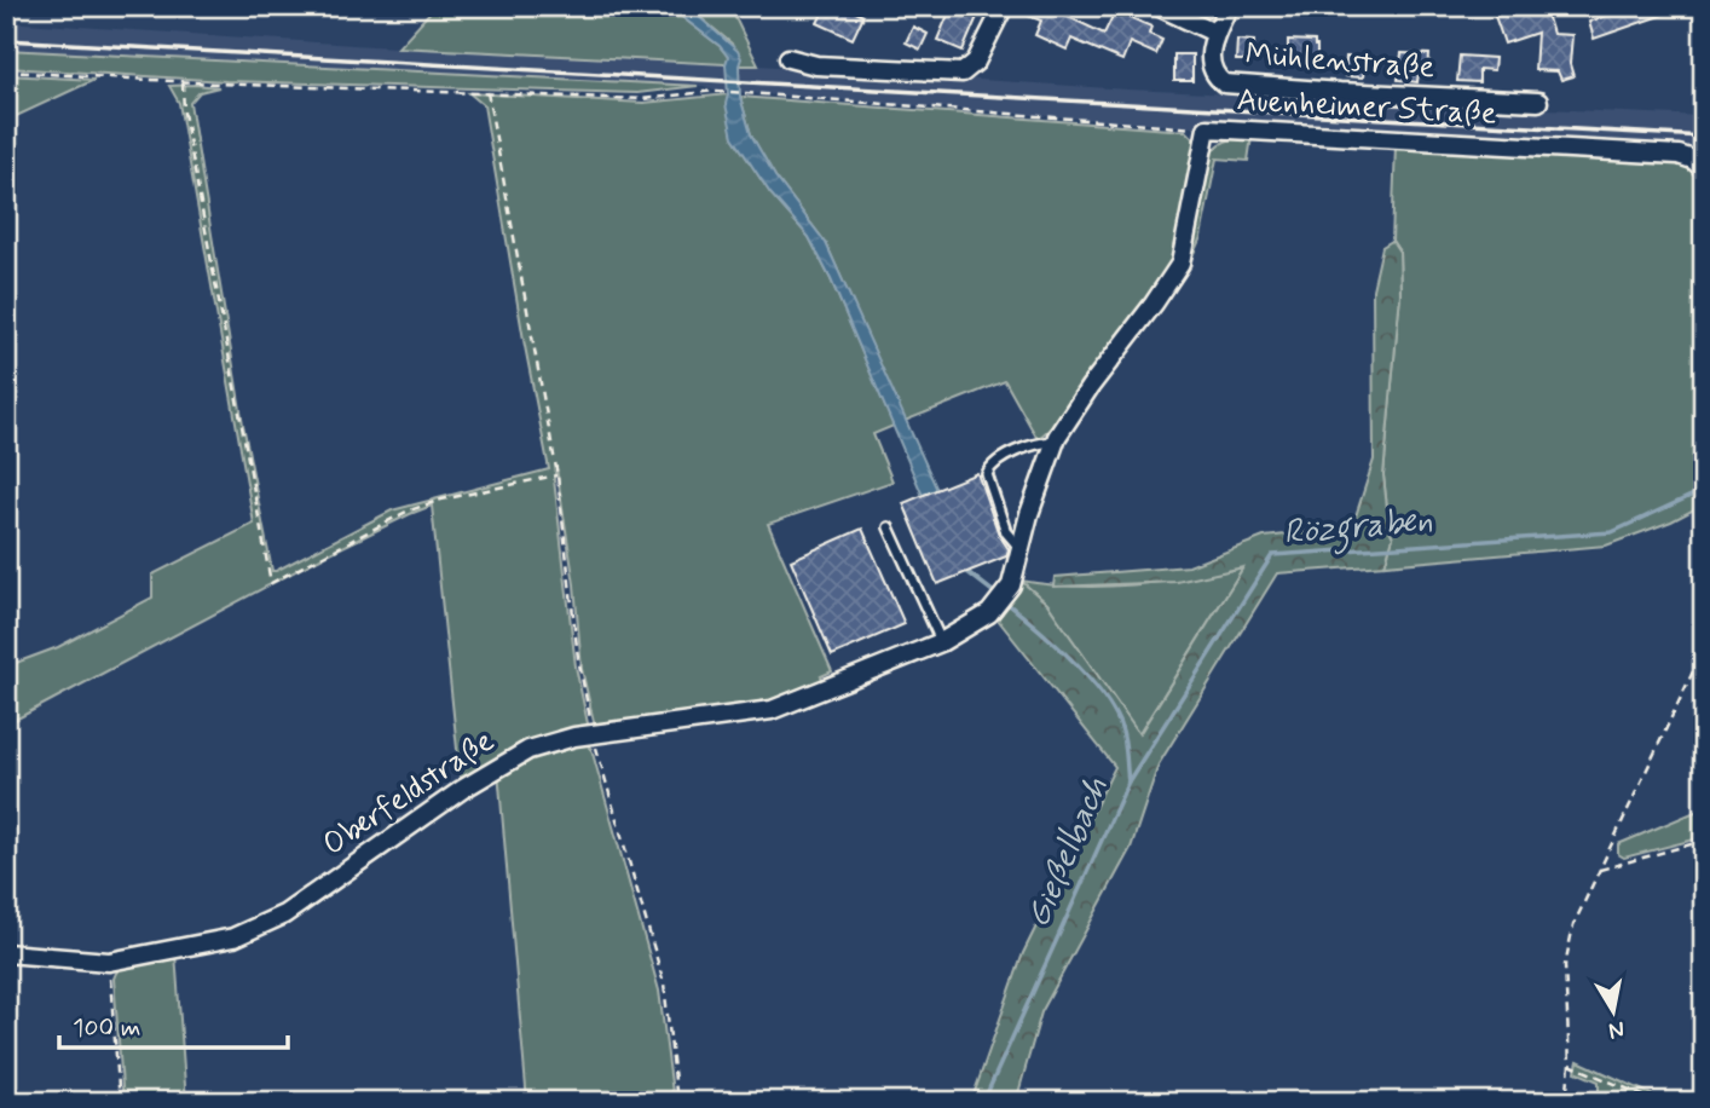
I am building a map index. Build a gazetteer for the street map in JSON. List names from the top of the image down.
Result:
{
  "streets": {
    "street": ["Mühlenstraße", "Auenheimer Straße", "Oberfeldstraße"]
  },
  "crossings": [
    ["Auenheimer Straße", "Oberfeldstraße"]
  ],
  "water": ["Rözgraben", "Gießelbach"],
  "scale_bar": "100 m",
  "north": "bottom"
}
